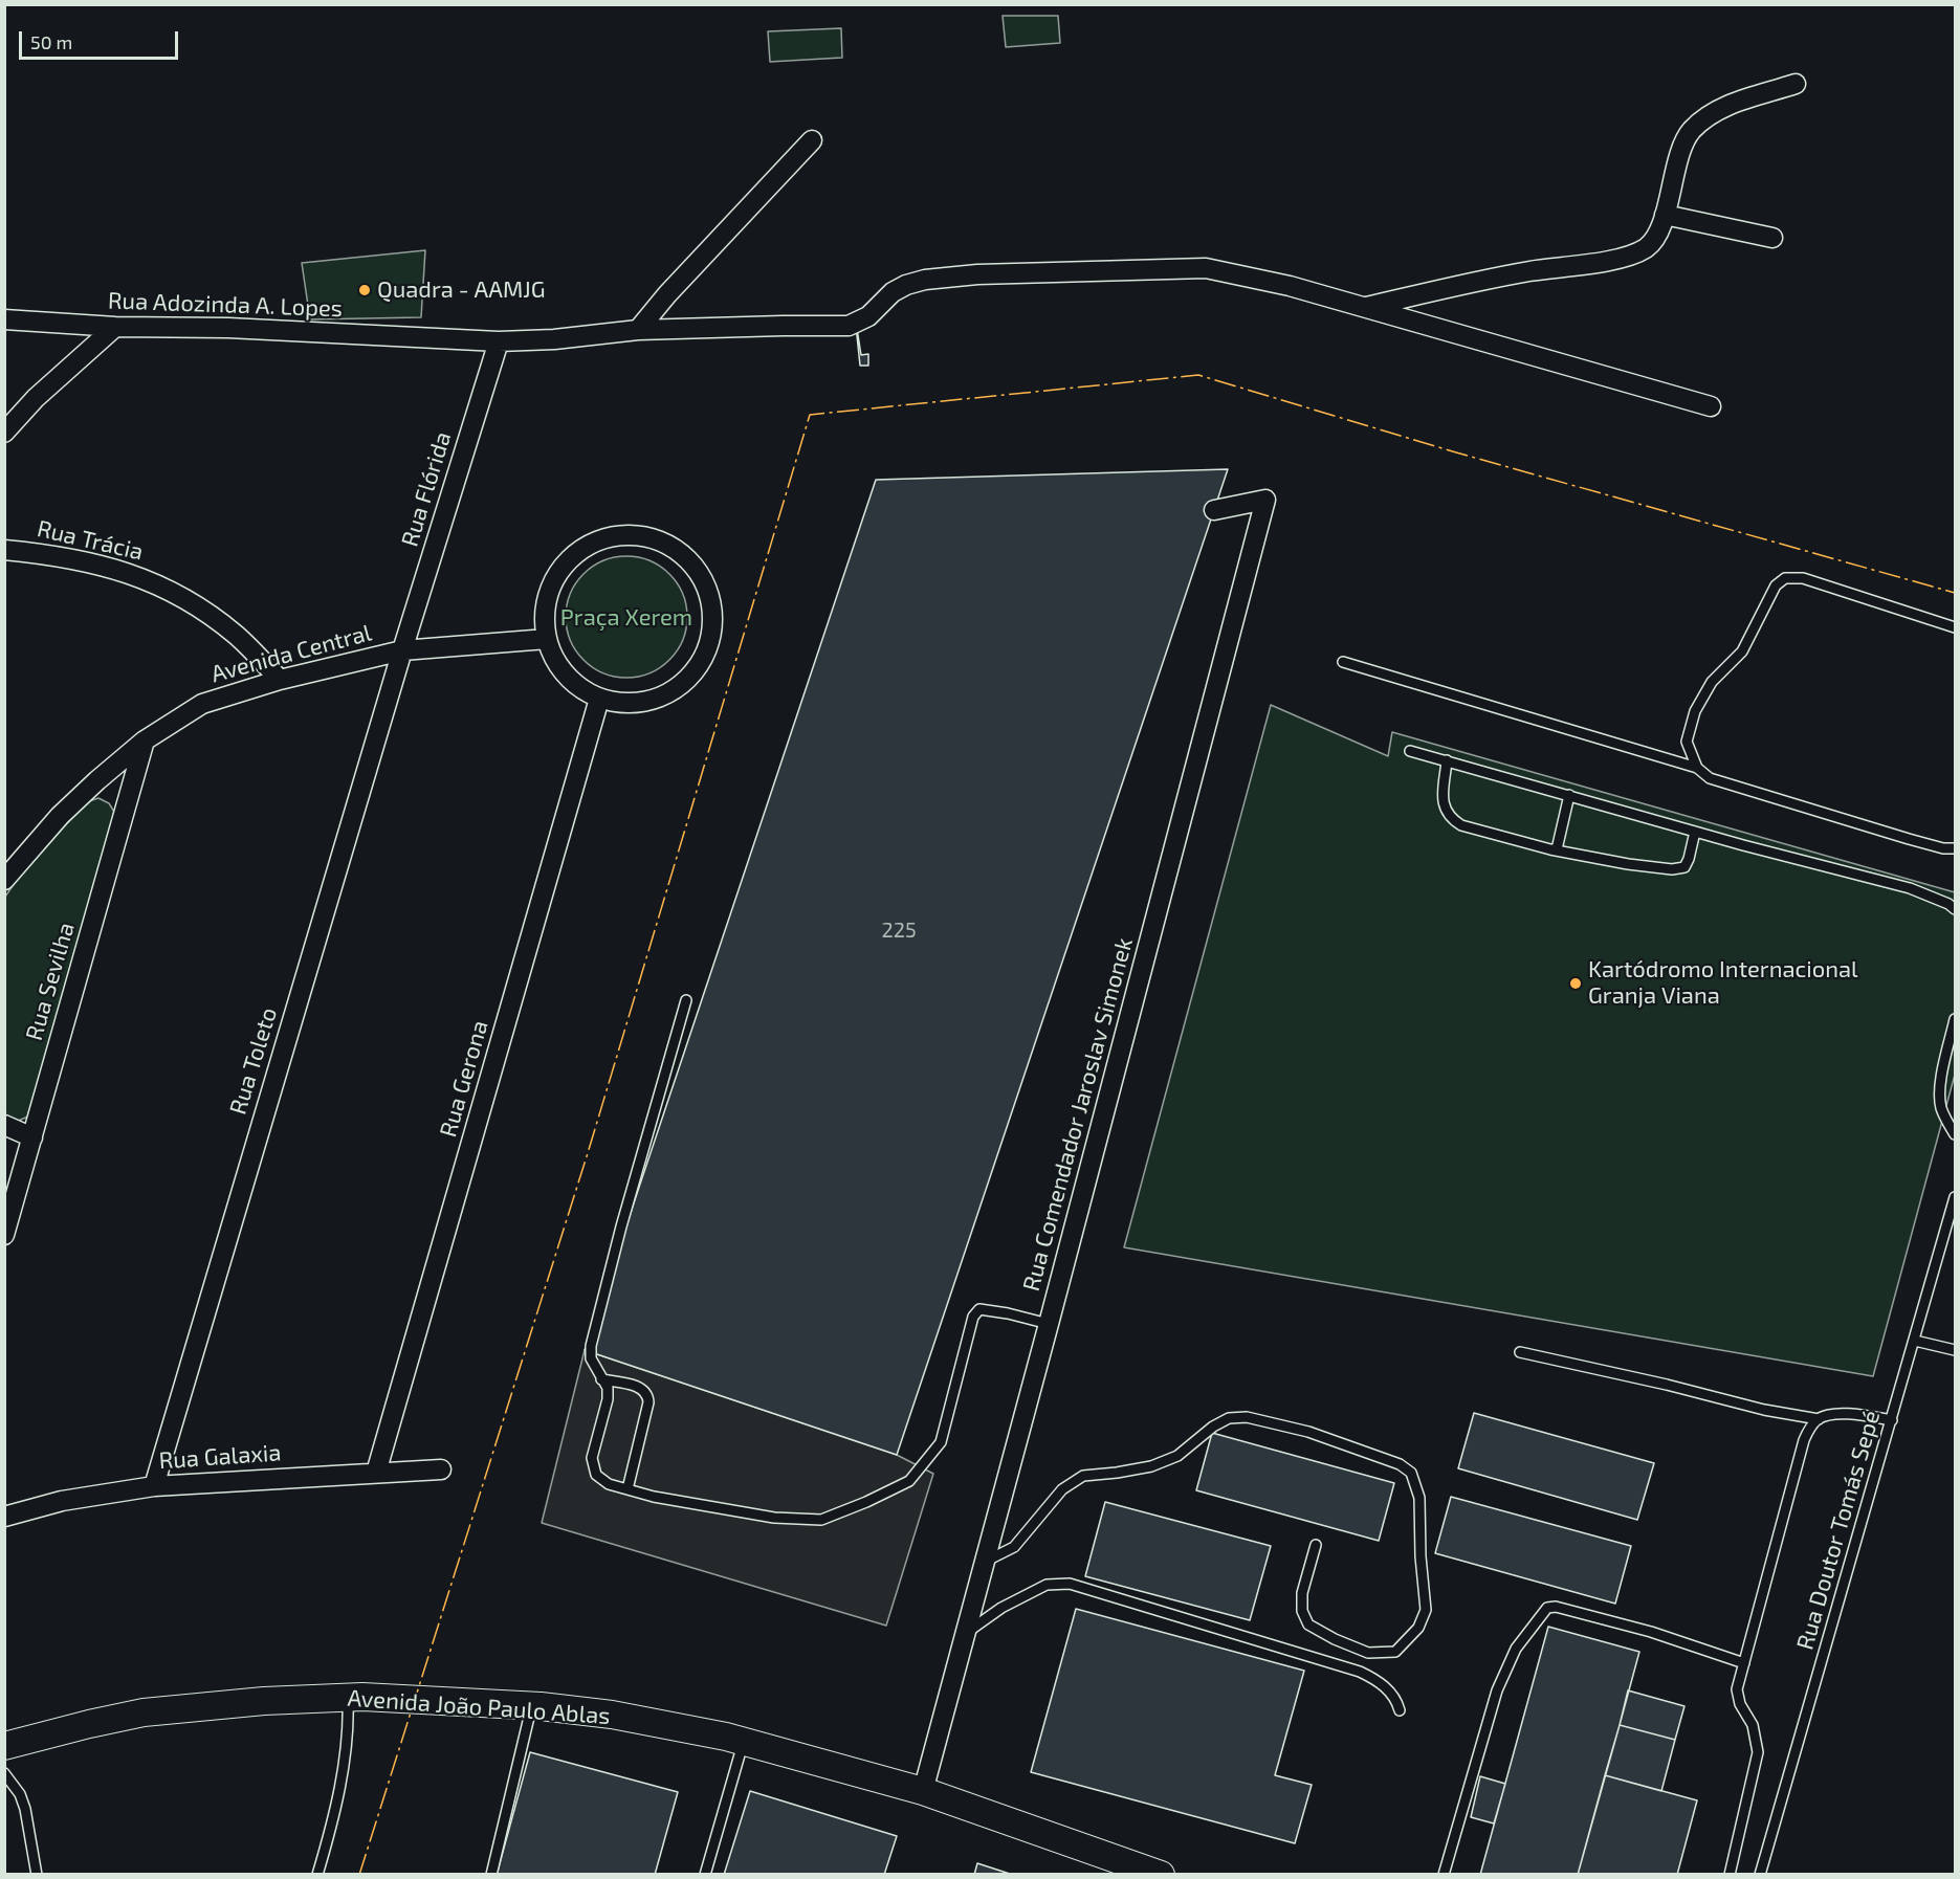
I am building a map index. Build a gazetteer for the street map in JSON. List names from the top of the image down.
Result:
{
  "streets": {
    "street": [
      "Rua Adozinda A. Lopes",
      "Rua Flórida",
      "Rua Trácia",
      "Avenida Central",
      "Rua Sevilha",
      "Rua Toleto",
      "Rua Gerona",
      "Rua Comendador Jaroslav Simonek",
      "Rua Galaxia",
      "Avenida João Paulo Ablas"
    ],
    "lane": ["Rua Doutor Tomás Sepé"]
  },
  "crossings": [
    ["Rua Adozinda A. Lopes", "Rua Flórida"],
    ["Rua Flórida", "Avenida Central"],
    ["Rua Flórida", "Rua Toleto"],
    ["Rua Trácia", "Avenida Central"],
    ["Avenida Central", "Rua Sevilha"],
    ["Avenida Central", "Rua Toleto"],
    ["Avenida Central", "Rua Gerona"],
    ["Rua Toleto", "Rua Galaxia"],
    ["Rua Gerona", "Rua Galaxia"],
    ["Rua Comendador Jaroslav Simonek", "Avenida João Paulo Ablas"]
  ],
  "parks": ["Praça Xerem"],
  "places": ["Quadra - AAMJG", "Kartódromo Internacional Granja Viana"],
  "house_numbers": ["225"],
  "scale_bar": "50 m"
}
